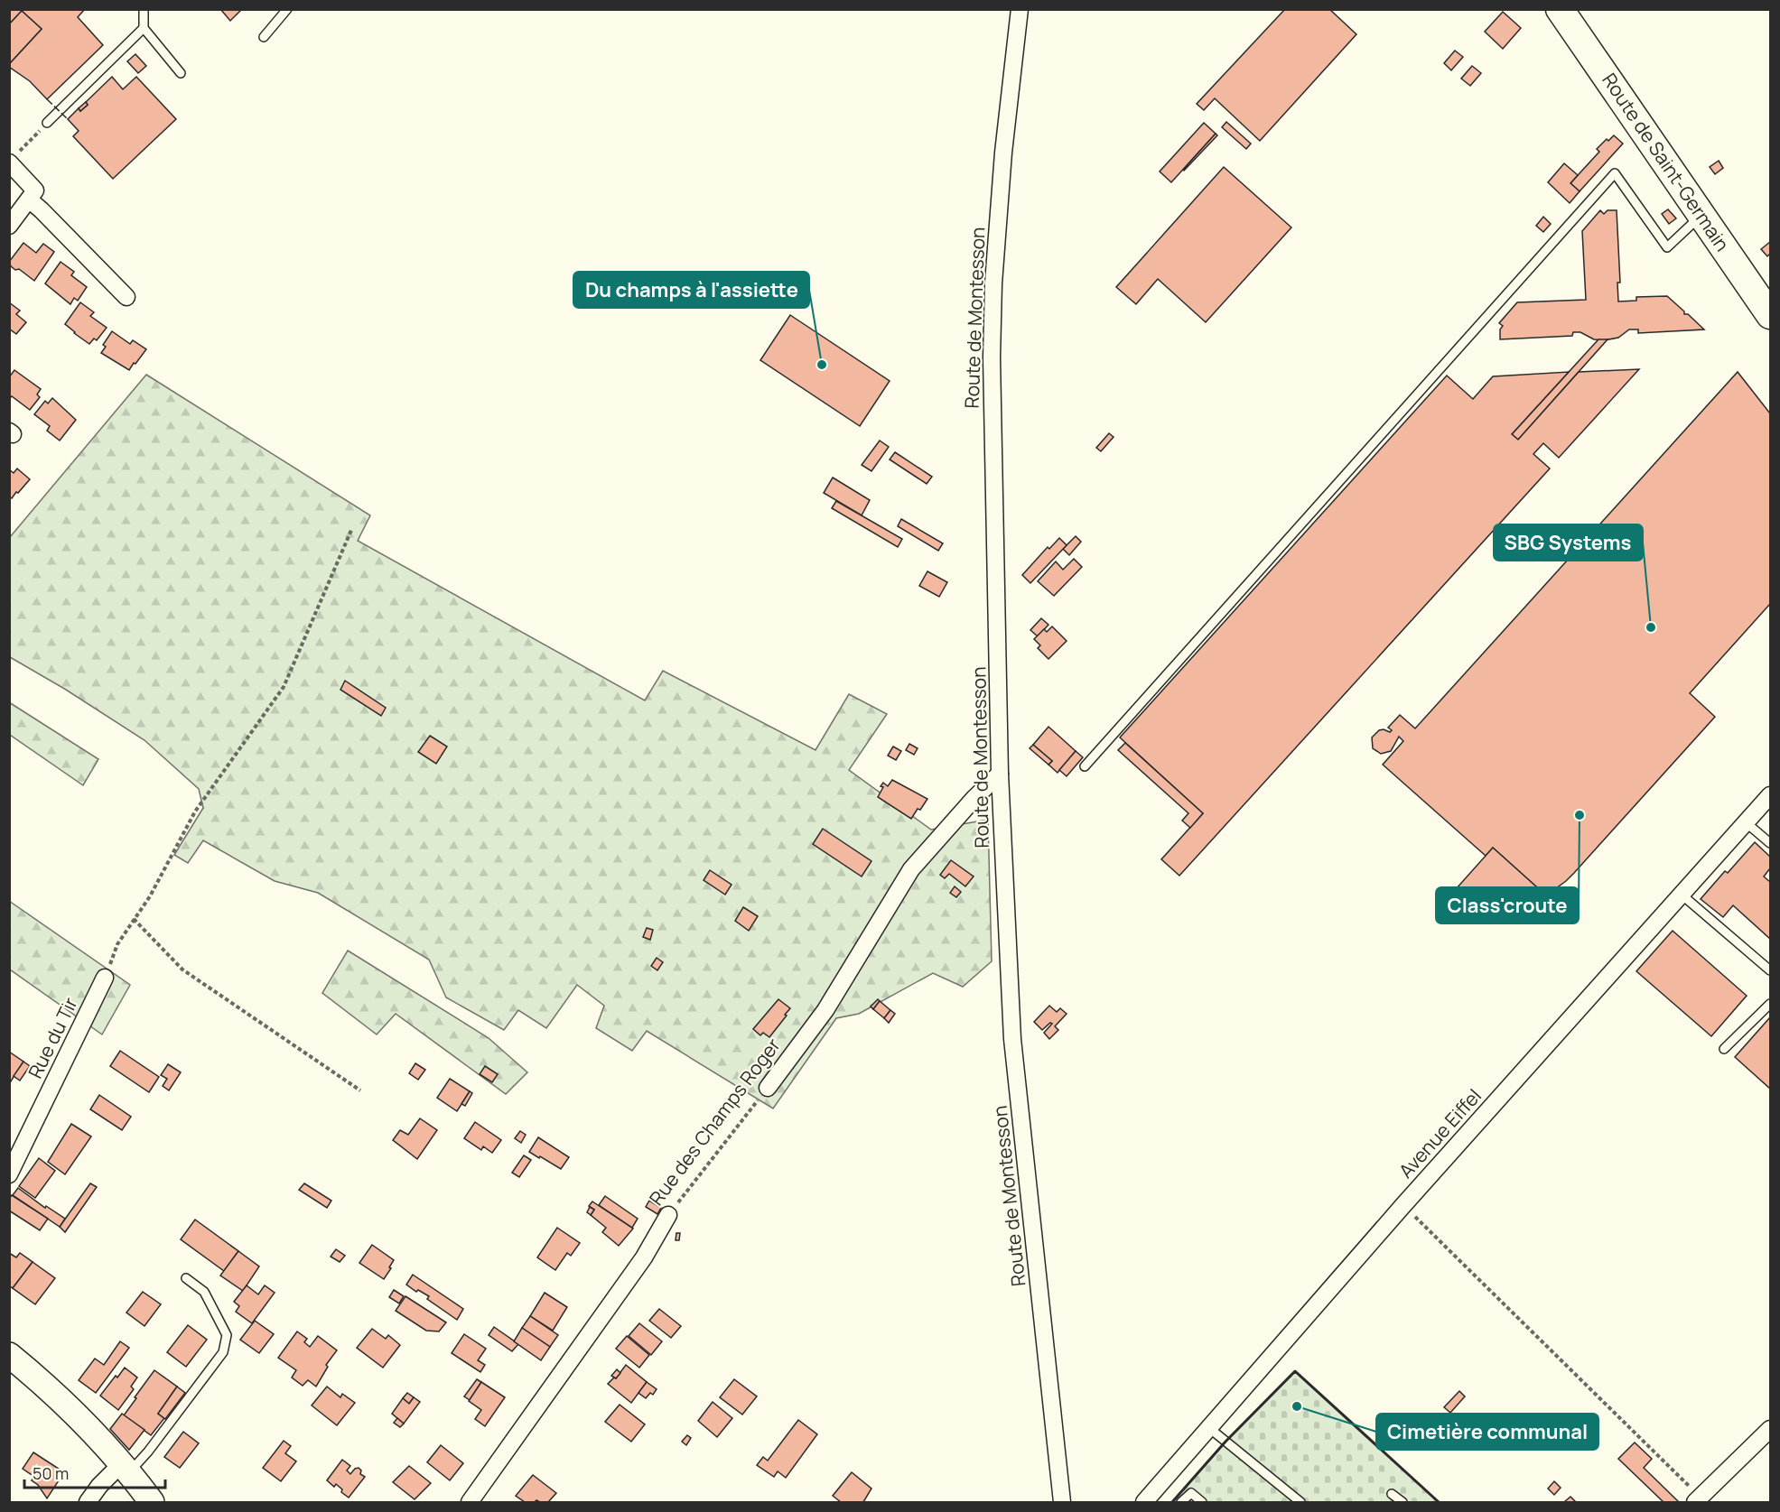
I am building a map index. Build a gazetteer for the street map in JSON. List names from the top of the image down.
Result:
{
  "streets": {
    "main road": ["Route de Saint-Germain"],
    "street": [
      "Route de Montesson",
      "Rue du Tir",
      "Rue des Champs Roger",
      "Avenue Eiffel"
    ]
  },
  "crossings": [
    ["Route de Montesson", "Rue des Champs Roger"]
  ],
  "places": [
    "Du champs à l'assiette",
    "SBG Systems",
    "Class'croute",
    "Cimetière communal"
  ],
  "scale_bar": "50 m"
}
